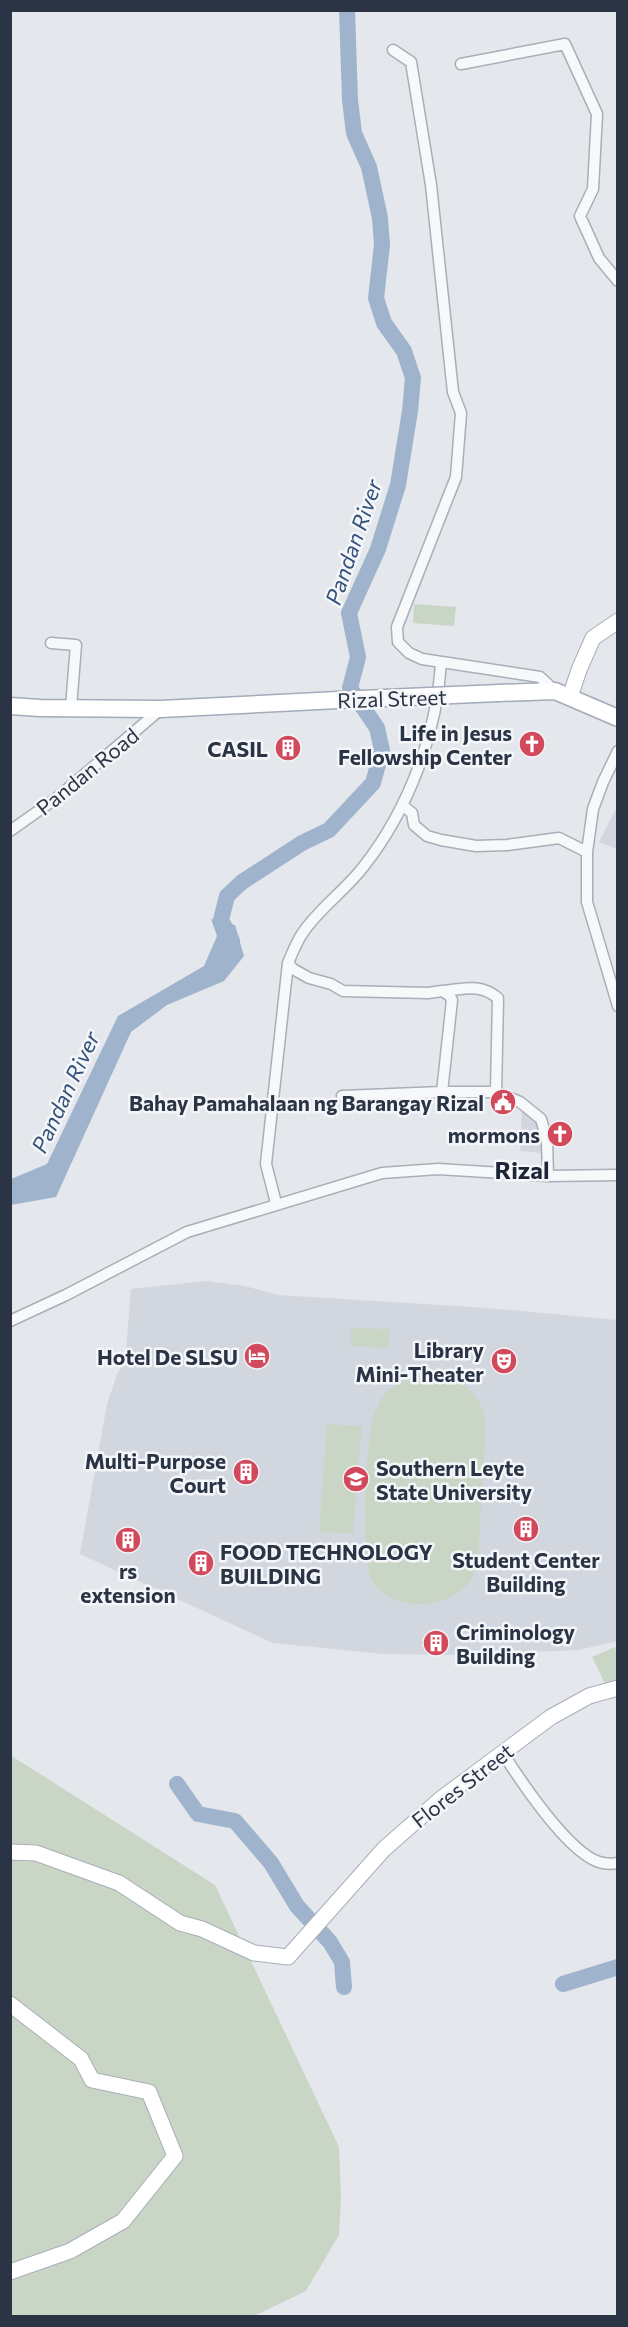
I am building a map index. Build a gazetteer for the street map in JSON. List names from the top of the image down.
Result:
{
  "streets": {
    "main road": ["Rizal Street"],
    "street": ["Pandan Road", "Flores Street"]
  },
  "crossings": [
    ["Rizal Street", "Pandan Road"]
  ],
  "districts": ["Rizal"],
  "water": ["Pandan River"],
  "places": {
    "church": ["Life in Jesus Fellowship Center", "mormons"],
    "building": [
      "CASIL",
      "Multi-Purpose Court",
      "Student Center Building",
      "rs extension",
      "FOOD TECHNOLOGY BUILDING",
      "Criminology Building"
    ],
    "public building": ["Bahay Pamahalaan ng Barangay Rizal"],
    "hotel": ["Hotel De SLSU"],
    "theatre": ["Library Mini-Theater"],
    "school or university": ["Southern Leyte State University"]
  }
}
